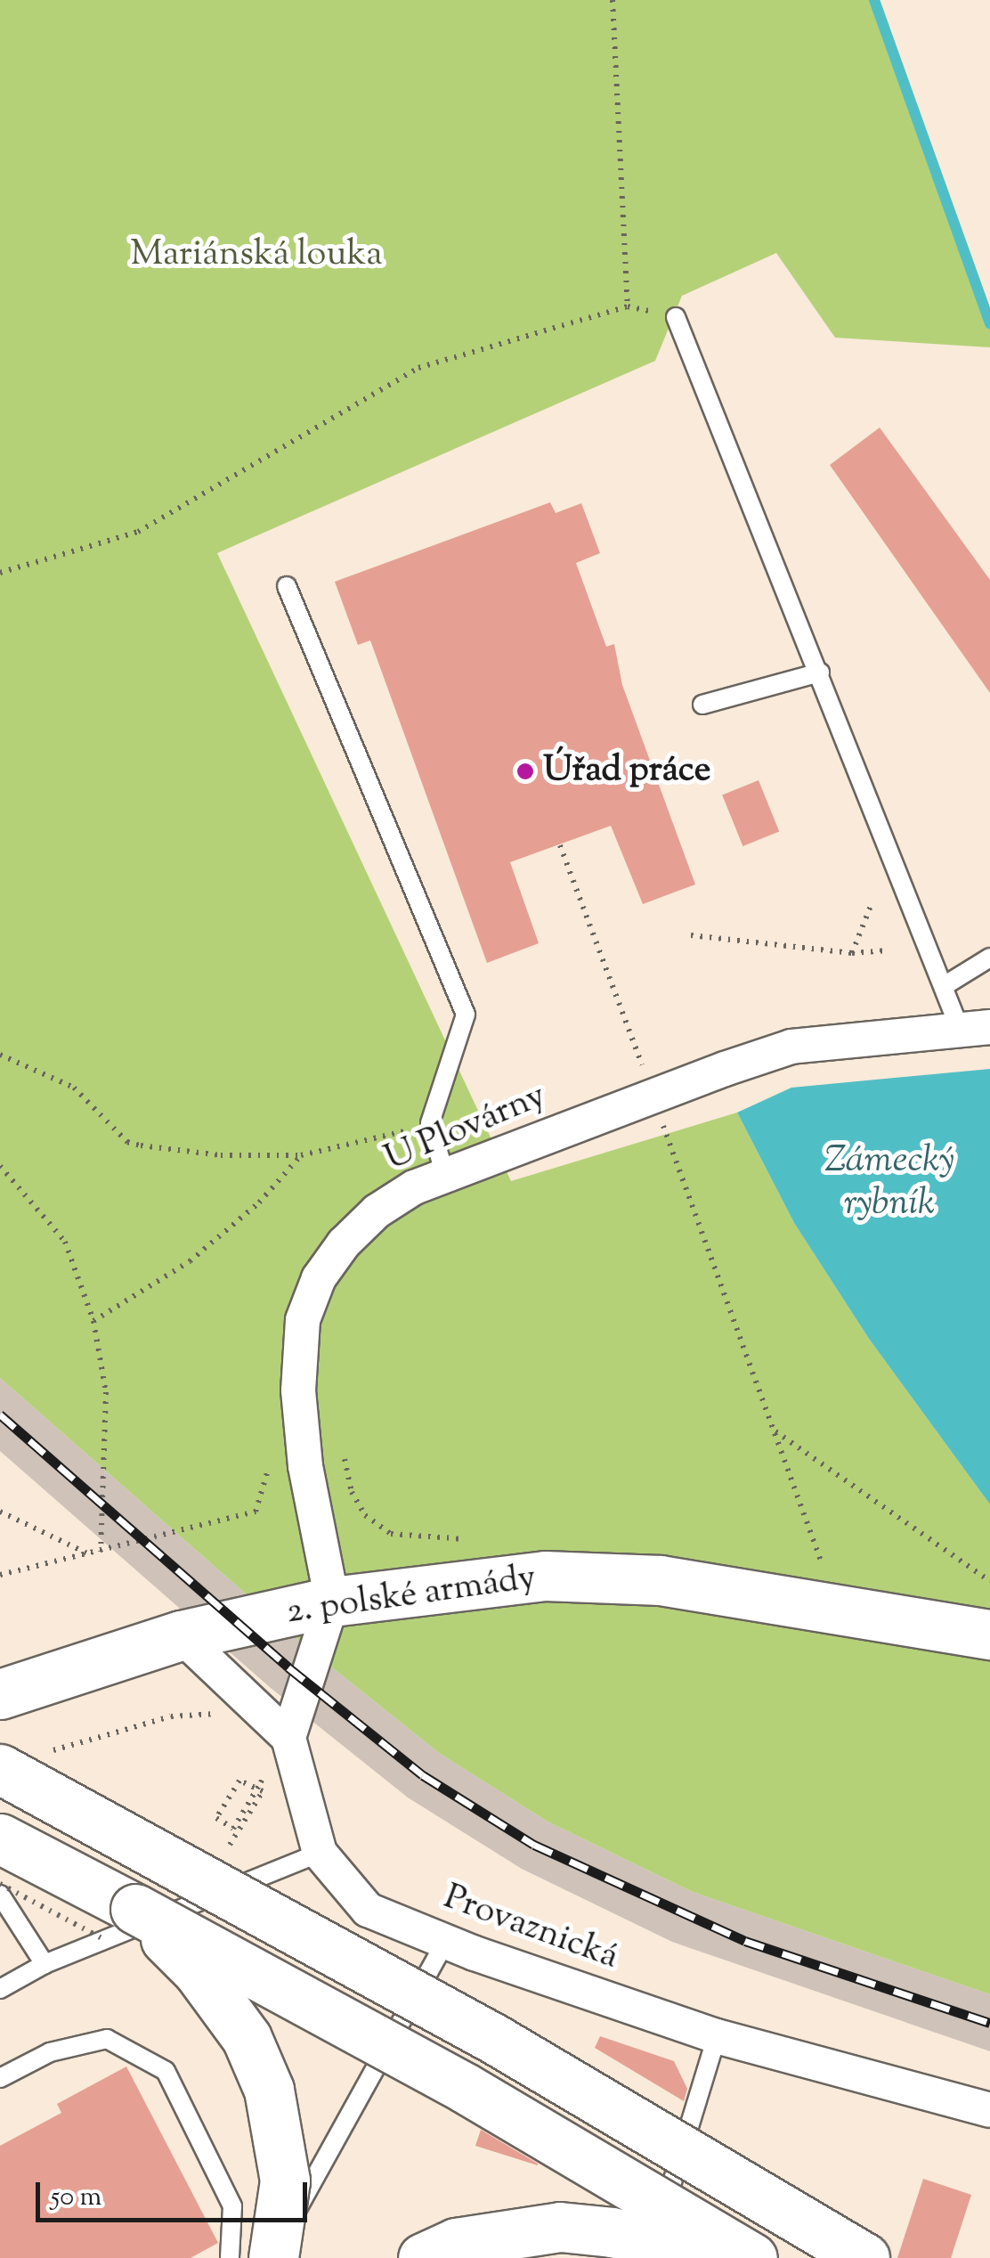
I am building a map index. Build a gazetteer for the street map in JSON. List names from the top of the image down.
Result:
{
  "streets": {
    "main road": ["2. polské armády"],
    "street": ["U Plovárny", "Provaznická"]
  },
  "crossings": [
    ["U Plovárny", "2. polské armády"]
  ],
  "water": ["Zámecký rybník"],
  "parks": ["Mariánská louka"],
  "places": ["Úřad práce"],
  "scale_bar": "50 m"
}
